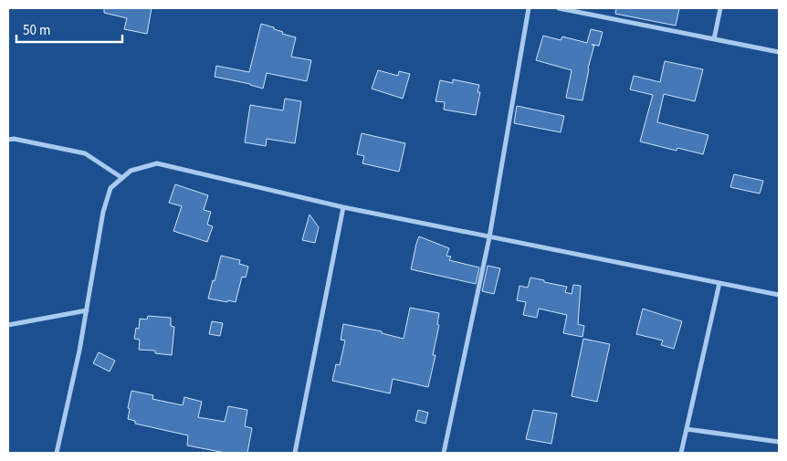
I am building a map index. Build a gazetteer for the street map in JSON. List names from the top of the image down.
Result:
{
  "scale_bar": "50 m"
}
